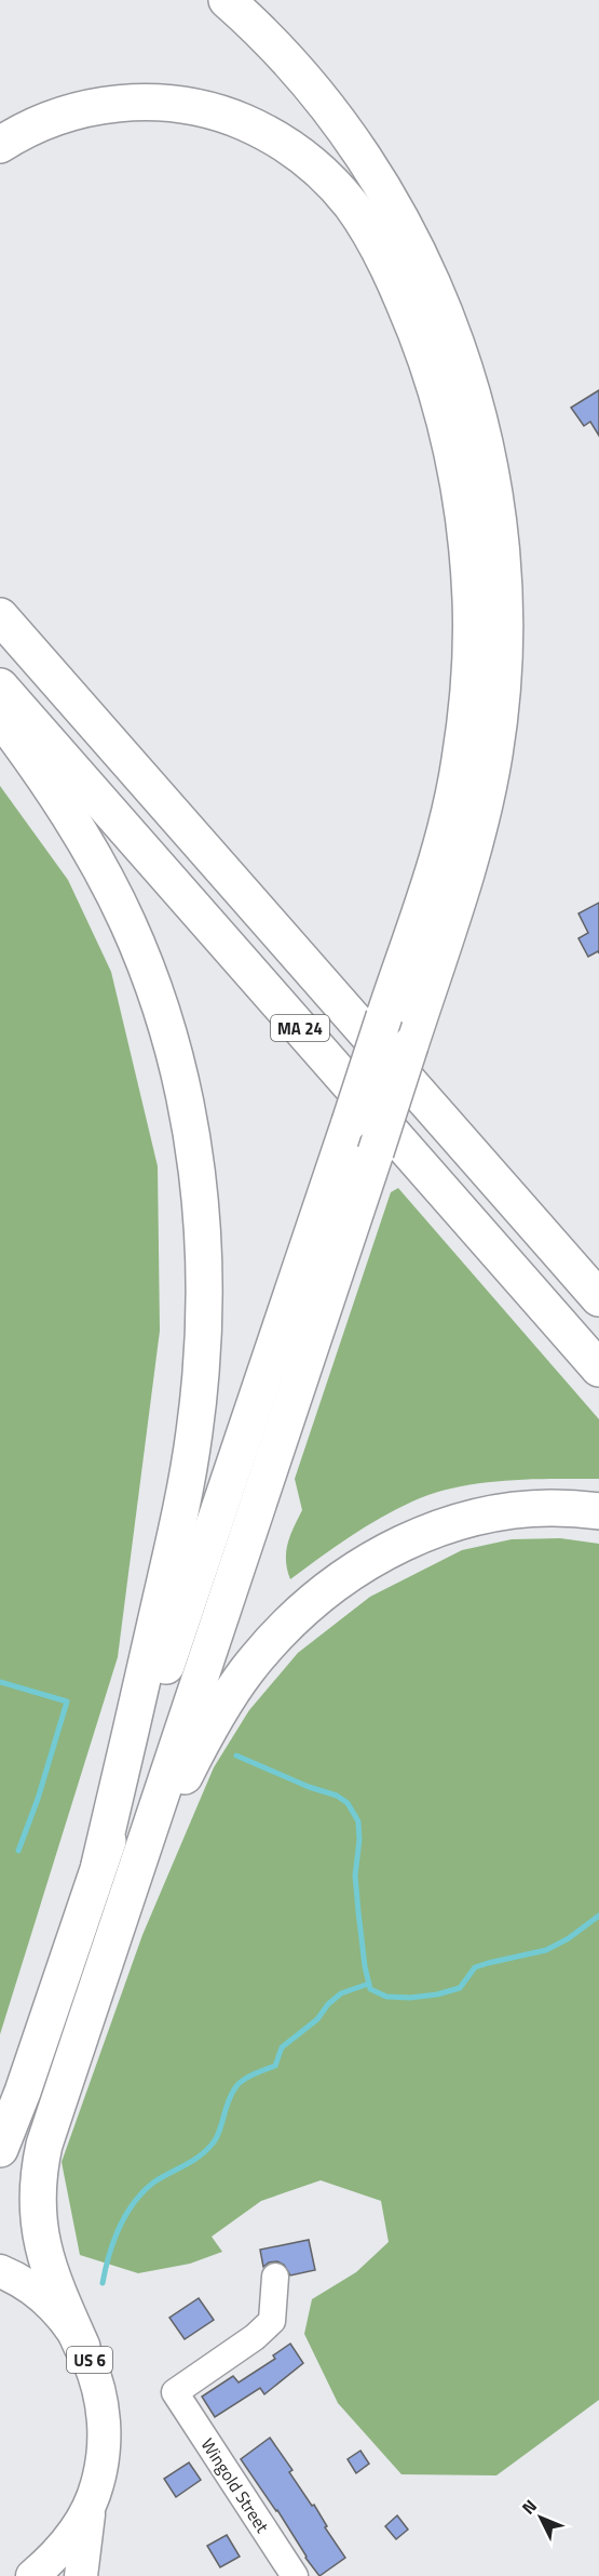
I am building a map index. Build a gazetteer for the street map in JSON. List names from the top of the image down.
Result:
{
  "streets": {
    "highway": ["MA 24"],
    "main road": ["US 6"],
    "street": ["Wingold Street"]
  },
  "north": "top left"
}
